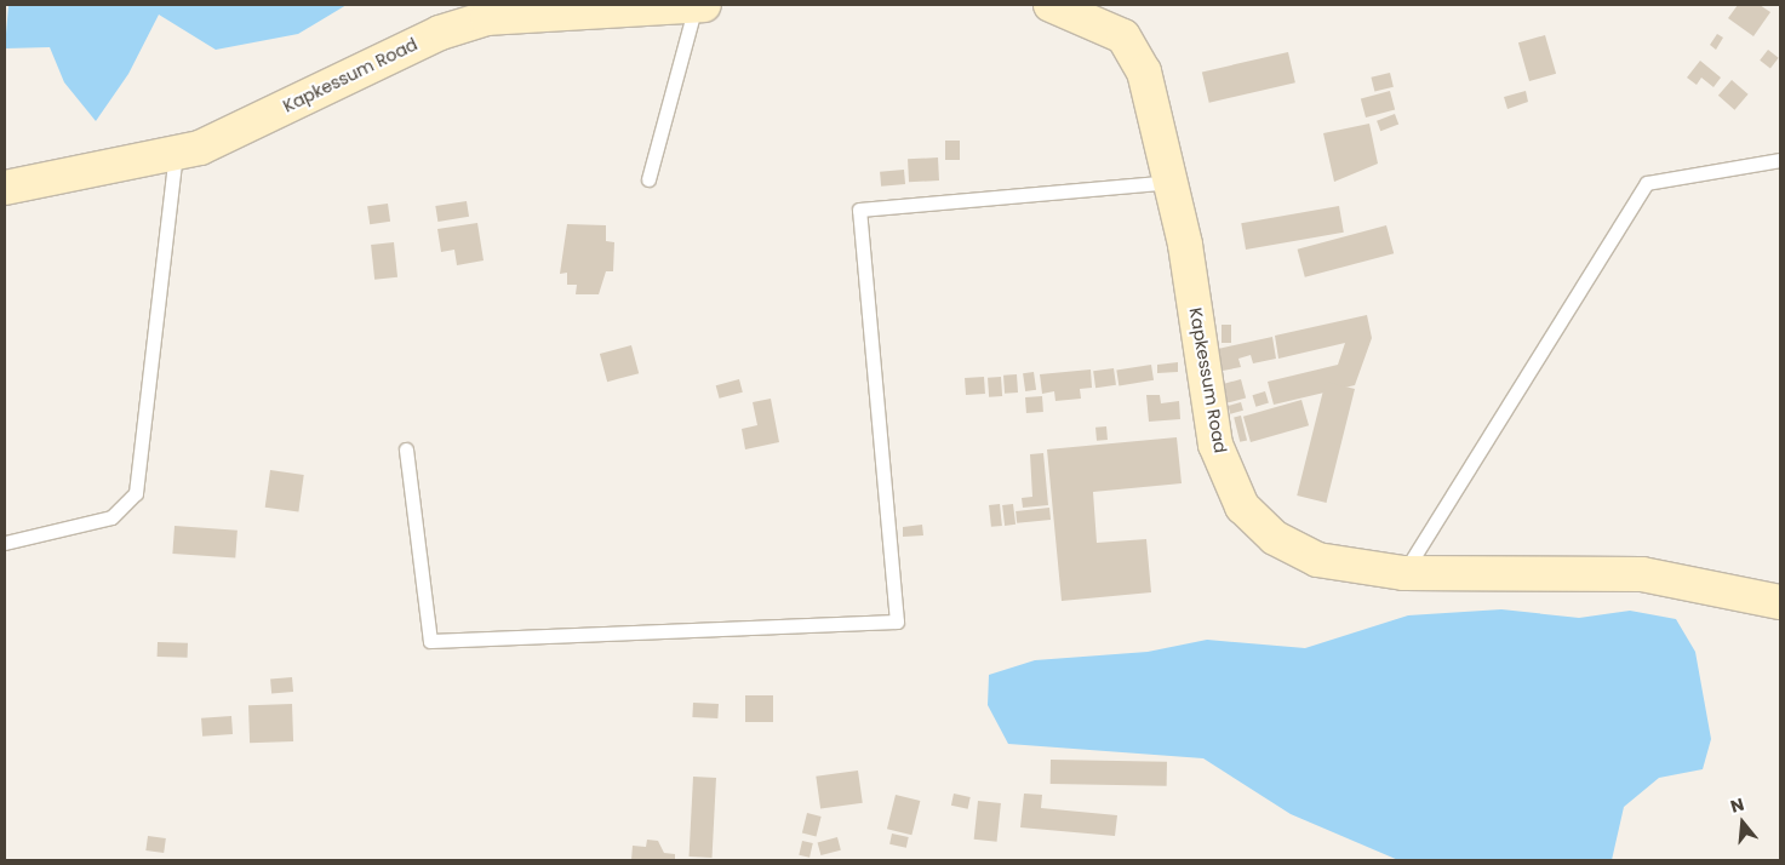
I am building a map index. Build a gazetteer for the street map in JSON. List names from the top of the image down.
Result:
{
  "streets": {
    "street": ["Kapkessum Road"]
  },
  "north": "top"
}
